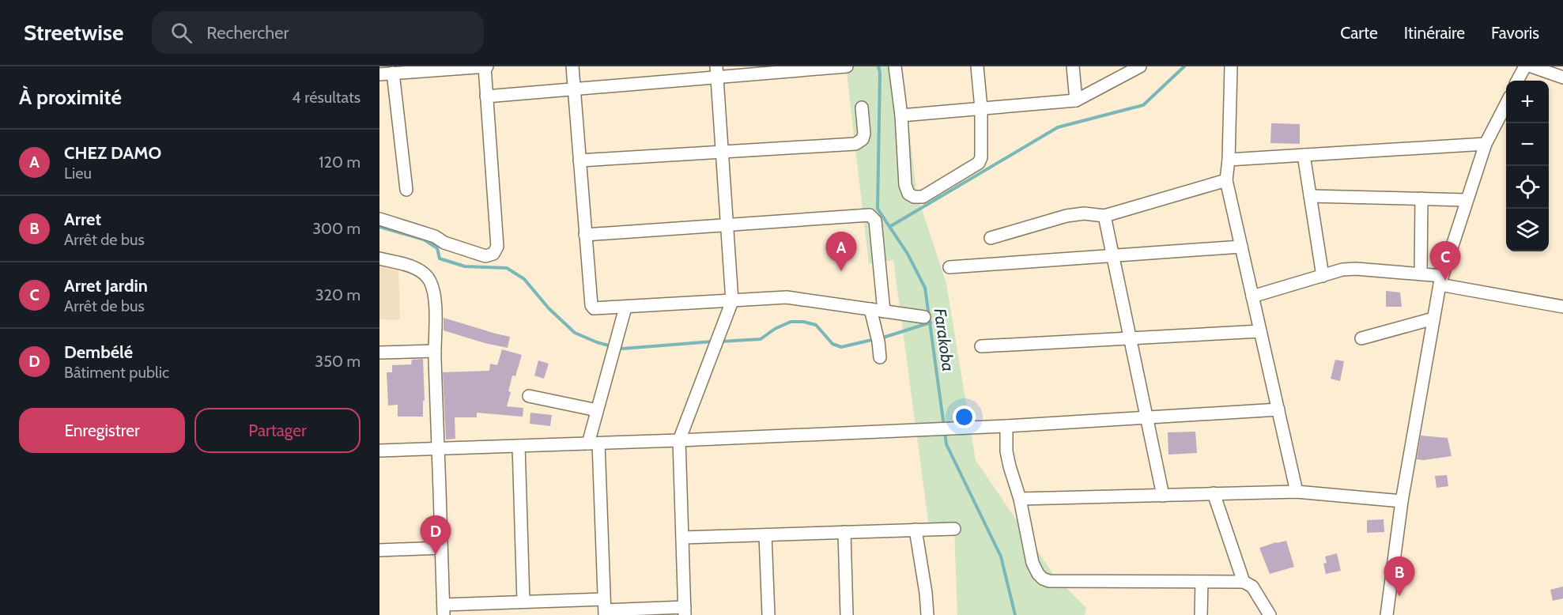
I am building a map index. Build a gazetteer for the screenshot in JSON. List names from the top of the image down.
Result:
{
  "water": ["Farakoba"],
  "page": {
    "header": "Streetwise",
    "search": "Rechercher",
    "nav": ["Carte", "Itinéraire", "Favoris"],
    "heading": ["À proximité", "4 résultats"],
    "map_buttons": ["+", "−"],
    "list": [
      {
        "mark": "A",
        "name": "CHEZ DAMO",
        "note": "Lieu",
        "value": "120 m"
      },
      {
        "mark": "B",
        "name": "Arret",
        "note": "Arrêt de bus",
        "value": "300 m"
      },
      {
        "mark": "C",
        "name": "Arret Jardin",
        "note": "Arrêt de bus",
        "value": "320 m"
      },
      {
        "mark": "D",
        "name": "Dembélé",
        "note": "Bâtiment public",
        "value": "350 m"
      }
    ],
    "pins": [
      "A",
      "C",
      "D",
      "B"
    ],
    "buttons": ["Enregistrer", "Partager"]
  }
}
